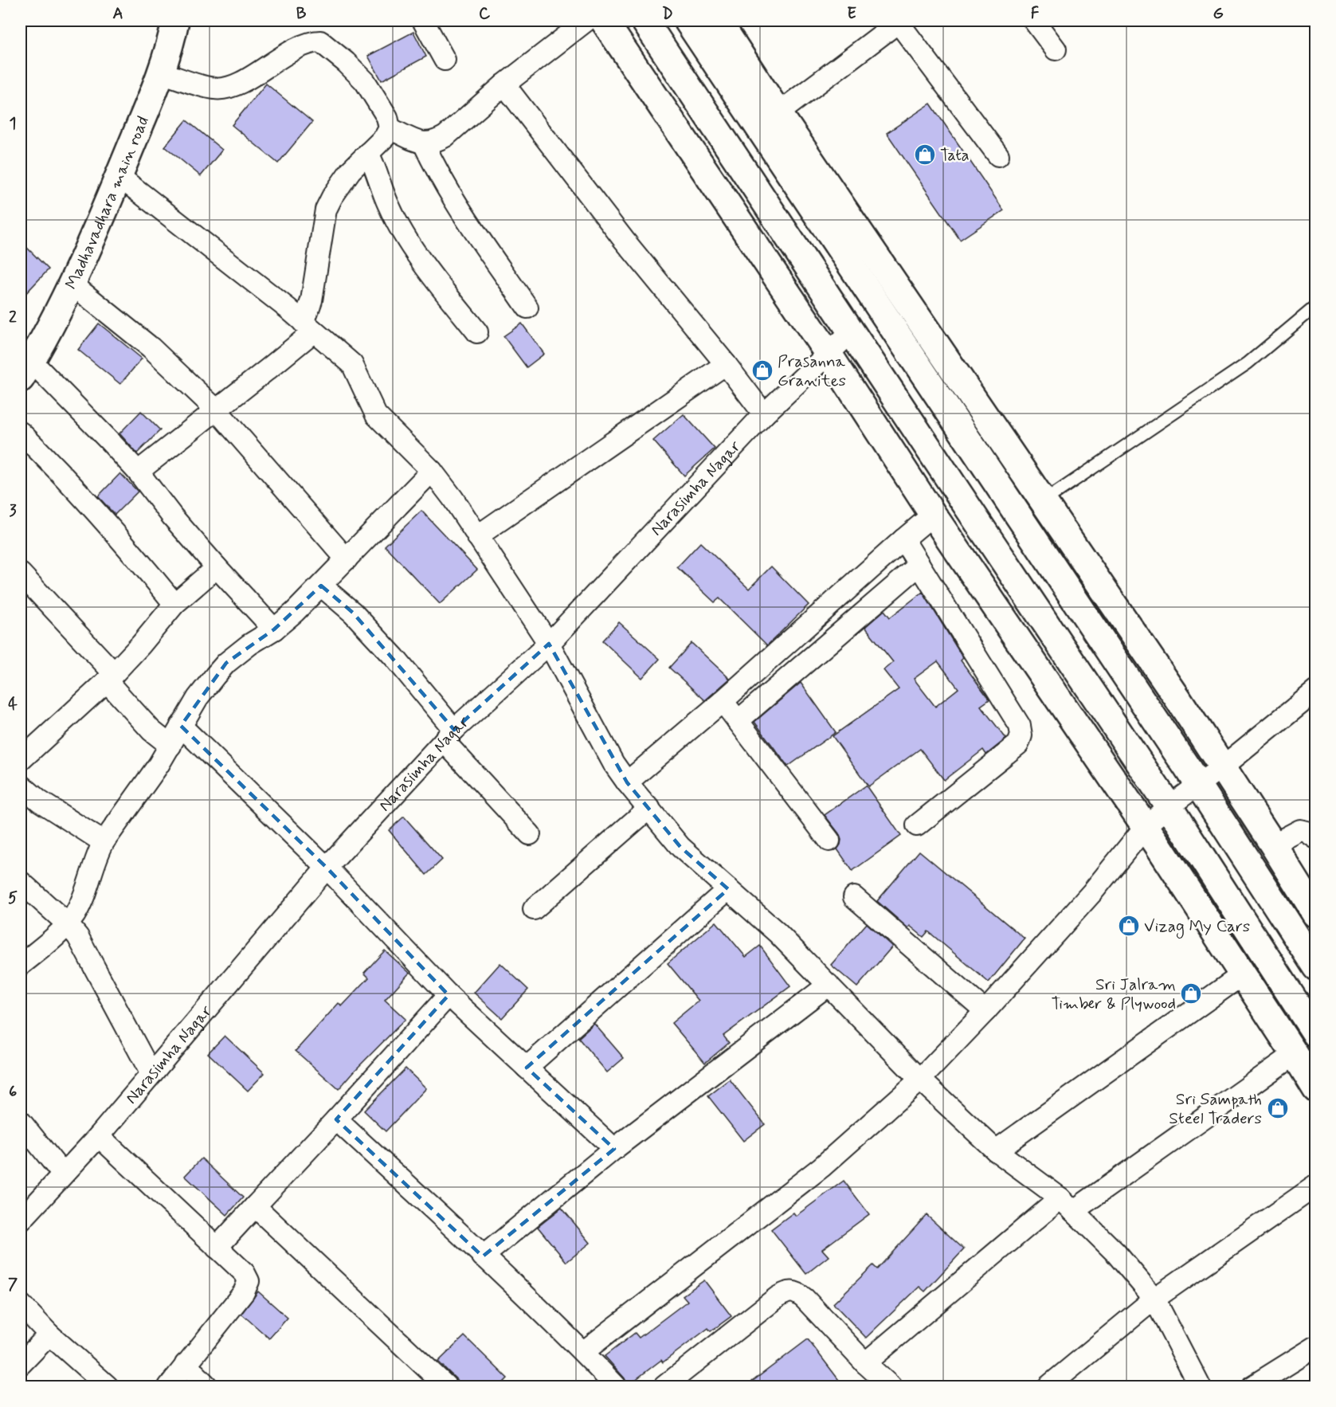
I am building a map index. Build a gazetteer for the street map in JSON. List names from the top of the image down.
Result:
{
  "streets": {
    "main road": ["Madhavadhara main road"],
    "street": ["Narasimha Nagar"]
  },
  "places": {
    "shop": [
      "Tata",
      "Prasanna Granites",
      "Vizag My Cars",
      "Sri Jalram Timber & Plywood",
      "Sri Sampath Steel Traders"
    ]
  },
  "grid": {
    "columns": [
      "A",
      "B",
      "C",
      "D",
      "E",
      "F",
      "G"
    ],
    "rows": [
      "1",
      "2",
      "3",
      "4",
      "5",
      "6",
      "7"
    ]
  }
}
